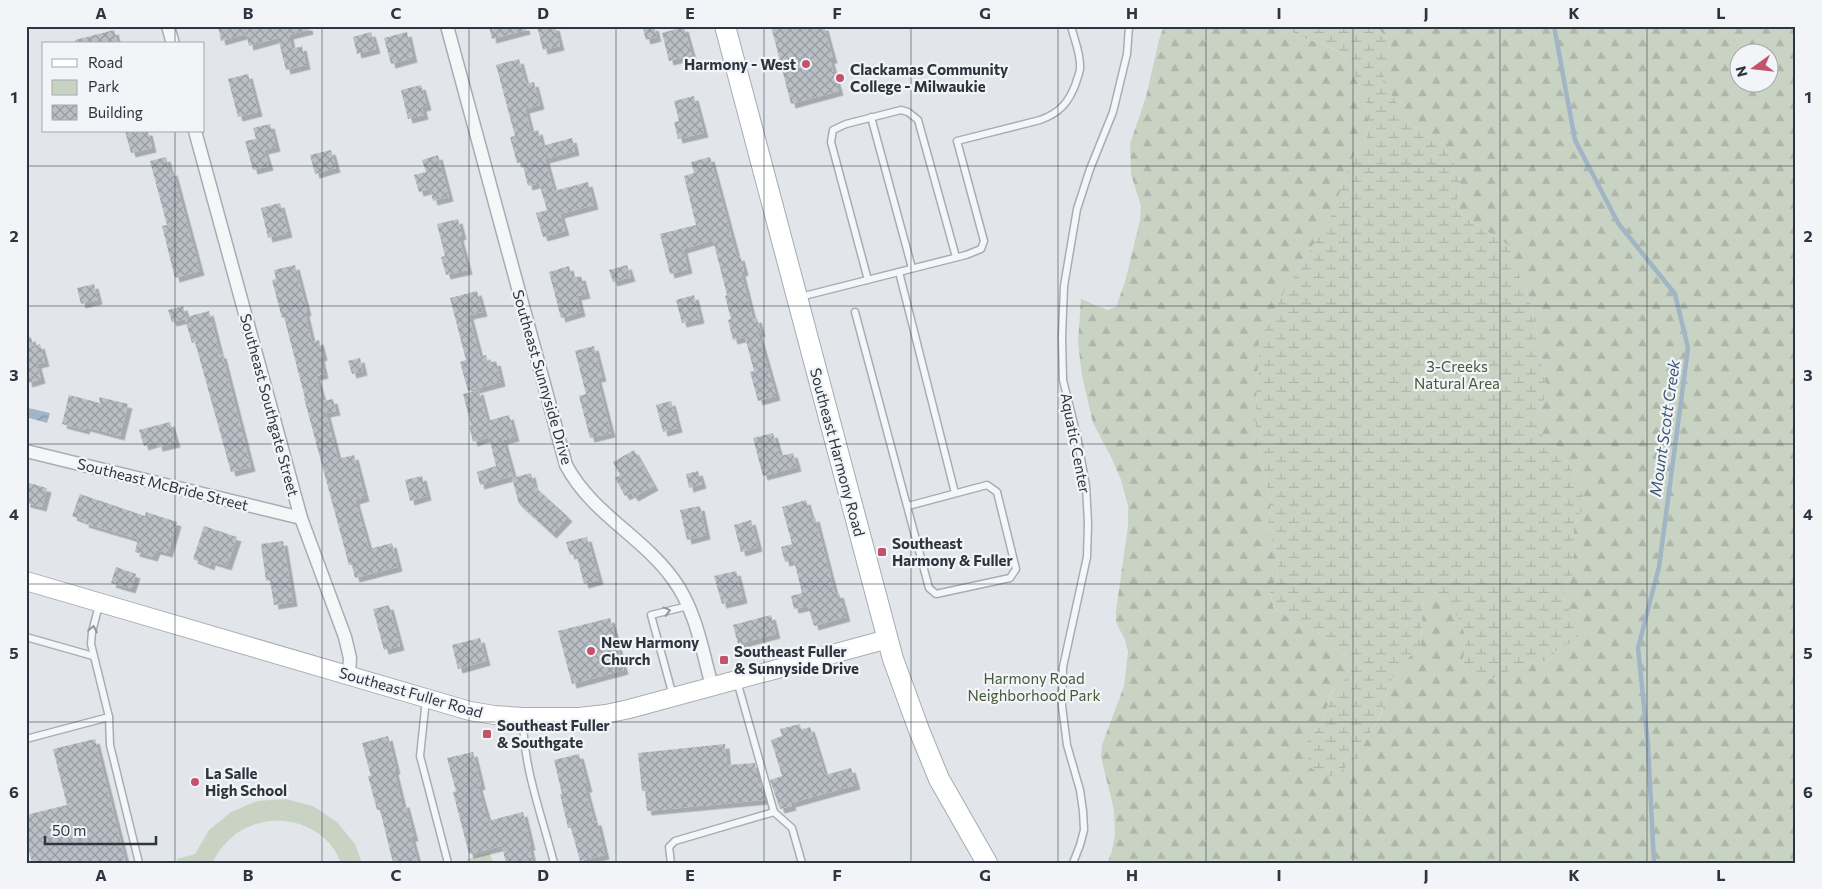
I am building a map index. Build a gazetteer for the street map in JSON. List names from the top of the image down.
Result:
{
  "streets": {
    "main road": ["Southeast Harmony Road"],
    "street": [
      "Southeast Sunnyside Drive",
      "Southeast Southgate Street",
      "Southeast McBride Street",
      "Southeast Fuller Road"
    ],
    "lane": ["Aquatic Center"]
  },
  "crossings": [
    ["Southeast Sunnyside Drive", "Southeast Fuller Road"],
    ["Southeast Southgate Street", "Southeast McBride Street"],
    ["Southeast Southgate Street", "Southeast Fuller Road"],
    ["Southeast Harmony Road", "Southeast Fuller Road"]
  ],
  "water": ["Mount Scott Creek"],
  "parks": ["3-Creeks Natural Area", "Harmony Road Neighborhood Park"],
  "places": {
    "other": [
      "Harmony - West",
      "Clackamas Community College - Milwaukie",
      "New Harmony Church",
      "La Salle High School"
    ],
    "transit": ["Southeast Harmony & Fuller", "Southeast Fuller & Sunnyside Drive", "Southeast Fuller & Southgate"]
  },
  "legend": ["Road", "Park", "Building"],
  "scale_bar": "50 m",
  "north": "left",
  "grid": {
    "columns": [
      "A",
      "B",
      "C",
      "D",
      "E",
      "F",
      "G",
      "H",
      "I",
      "J",
      "K",
      "L"
    ],
    "rows": [
      "1",
      "2",
      "3",
      "4",
      "5",
      "6"
    ]
  }
}
